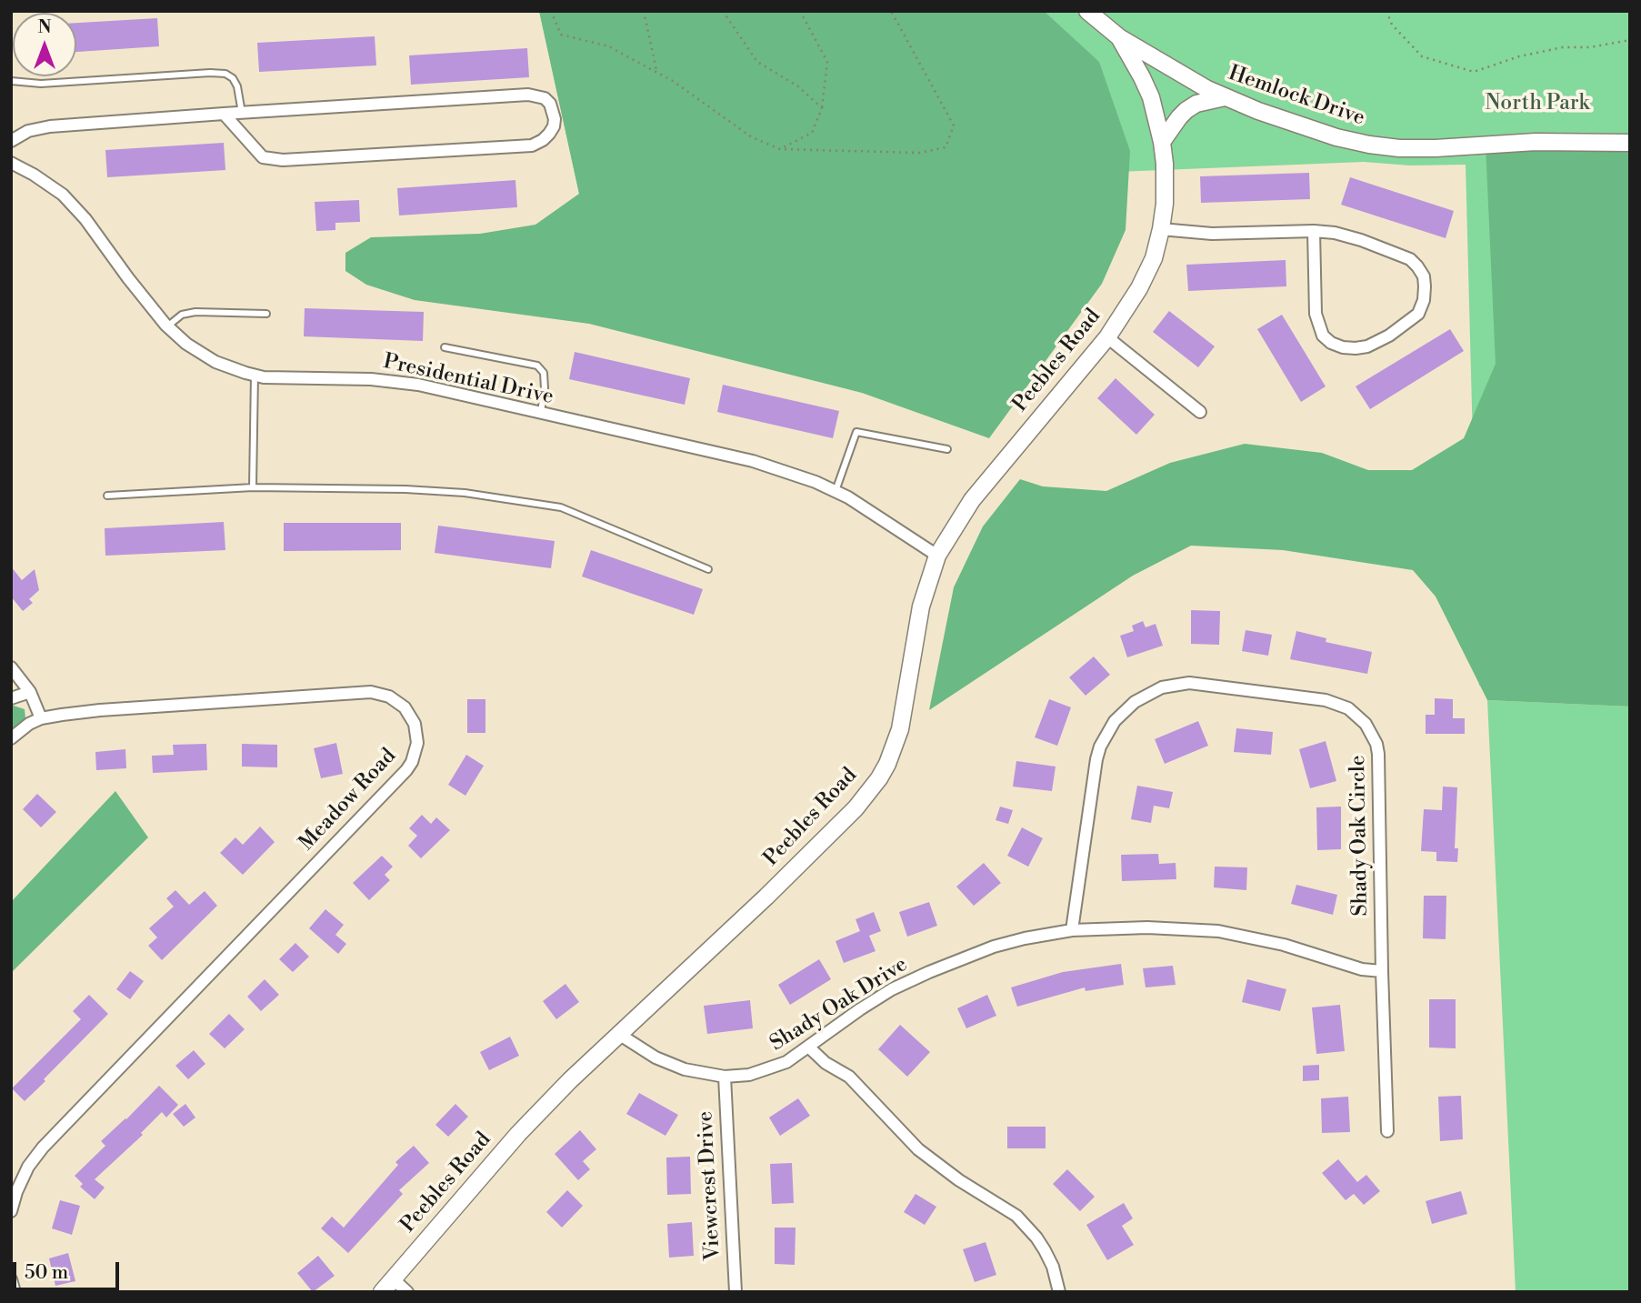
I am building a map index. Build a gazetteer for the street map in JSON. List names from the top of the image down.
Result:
{
  "streets": {
    "street": [
      "Hemlock Drive",
      "Peebles Road",
      "Presidential Drive",
      "Meadow Road",
      "Shady Oak Circle",
      "Shady Oak Drive",
      "Viewcrest Drive"
    ]
  },
  "crossings": [
    ["Hemlock Drive", "Peebles Road"],
    ["Peebles Road", "Presidential Drive"],
    ["Peebles Road", "Shady Oak Drive"],
    ["Shady Oak Circle", "Shady Oak Drive"],
    ["Shady Oak Drive", "Viewcrest Drive"]
  ],
  "parks": ["North Park"],
  "scale_bar": "50 m",
  "north": "top"
}
